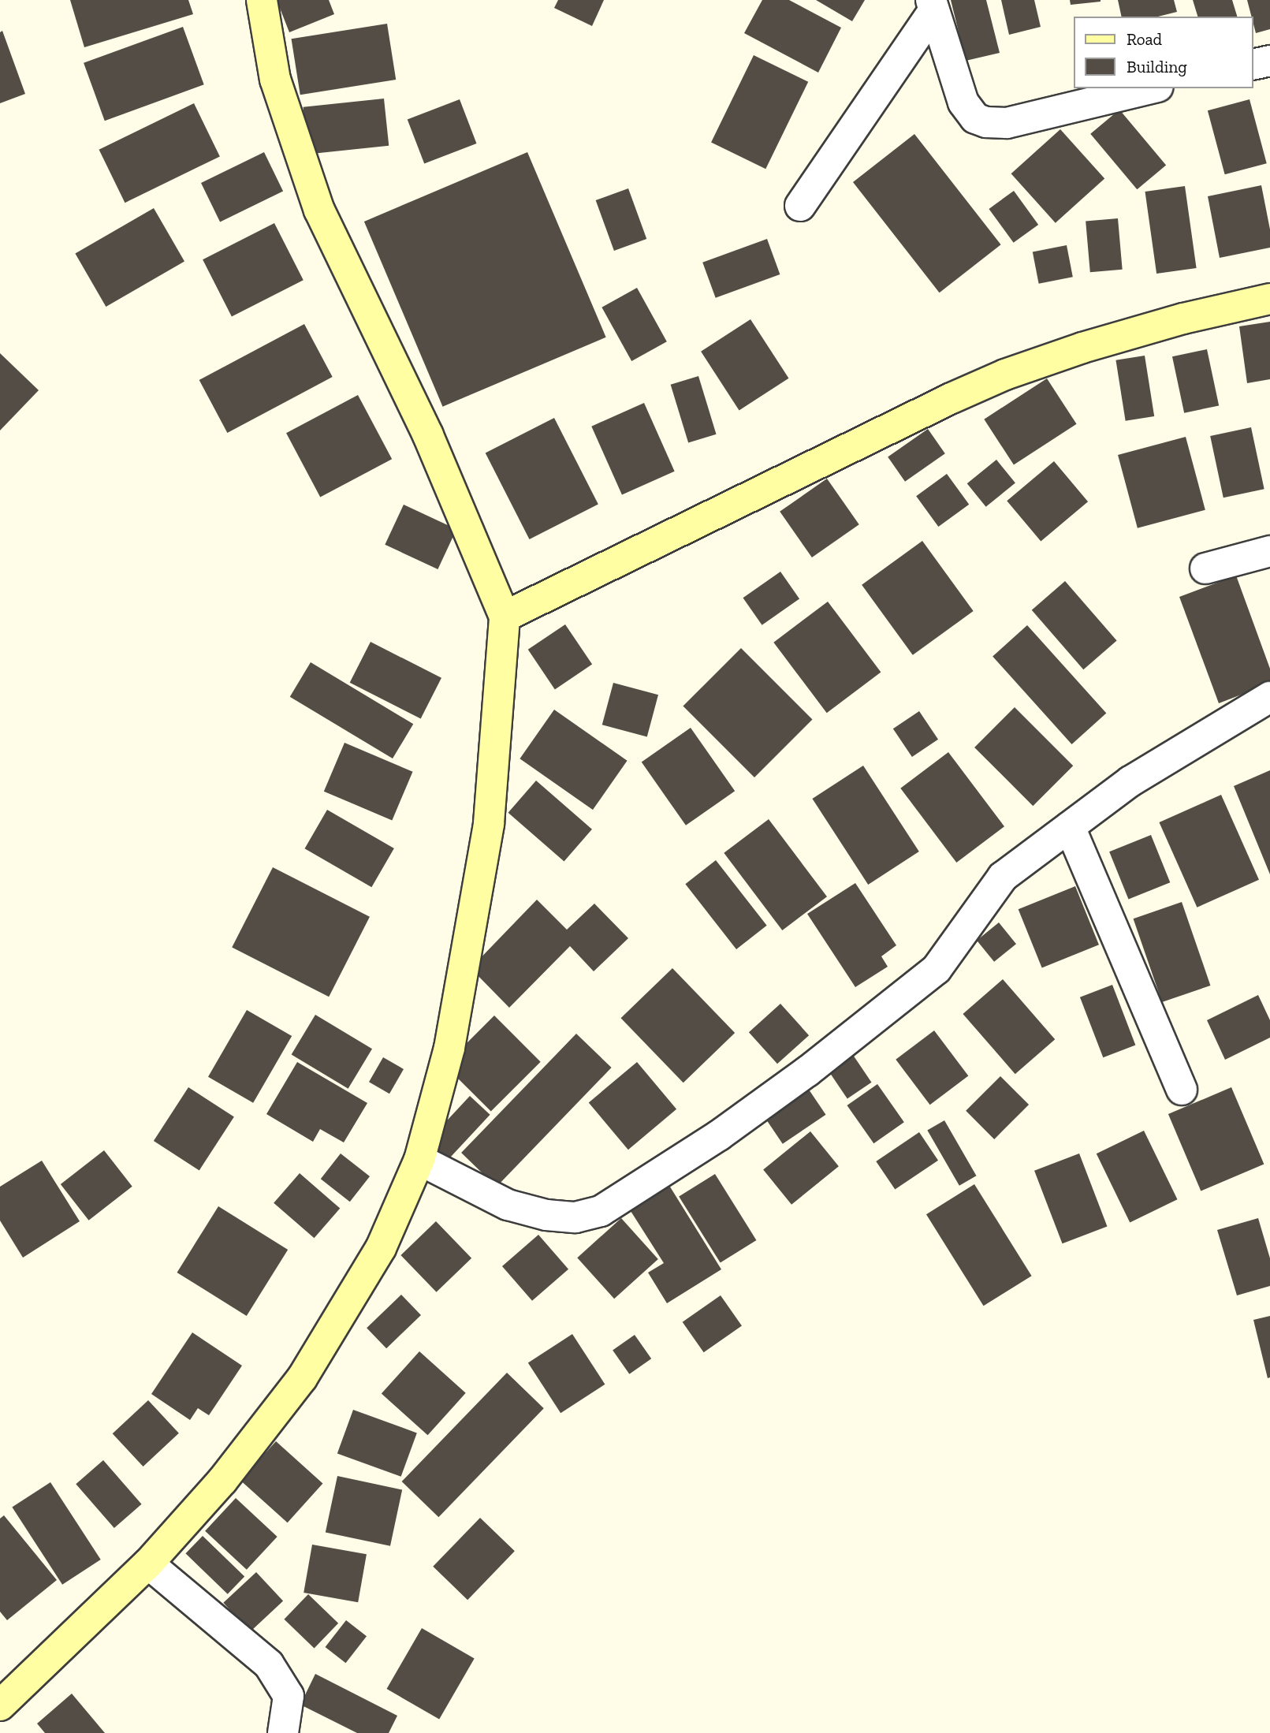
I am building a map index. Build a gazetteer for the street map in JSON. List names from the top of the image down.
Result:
{
  "legend": ["Road", "Building"]
}
